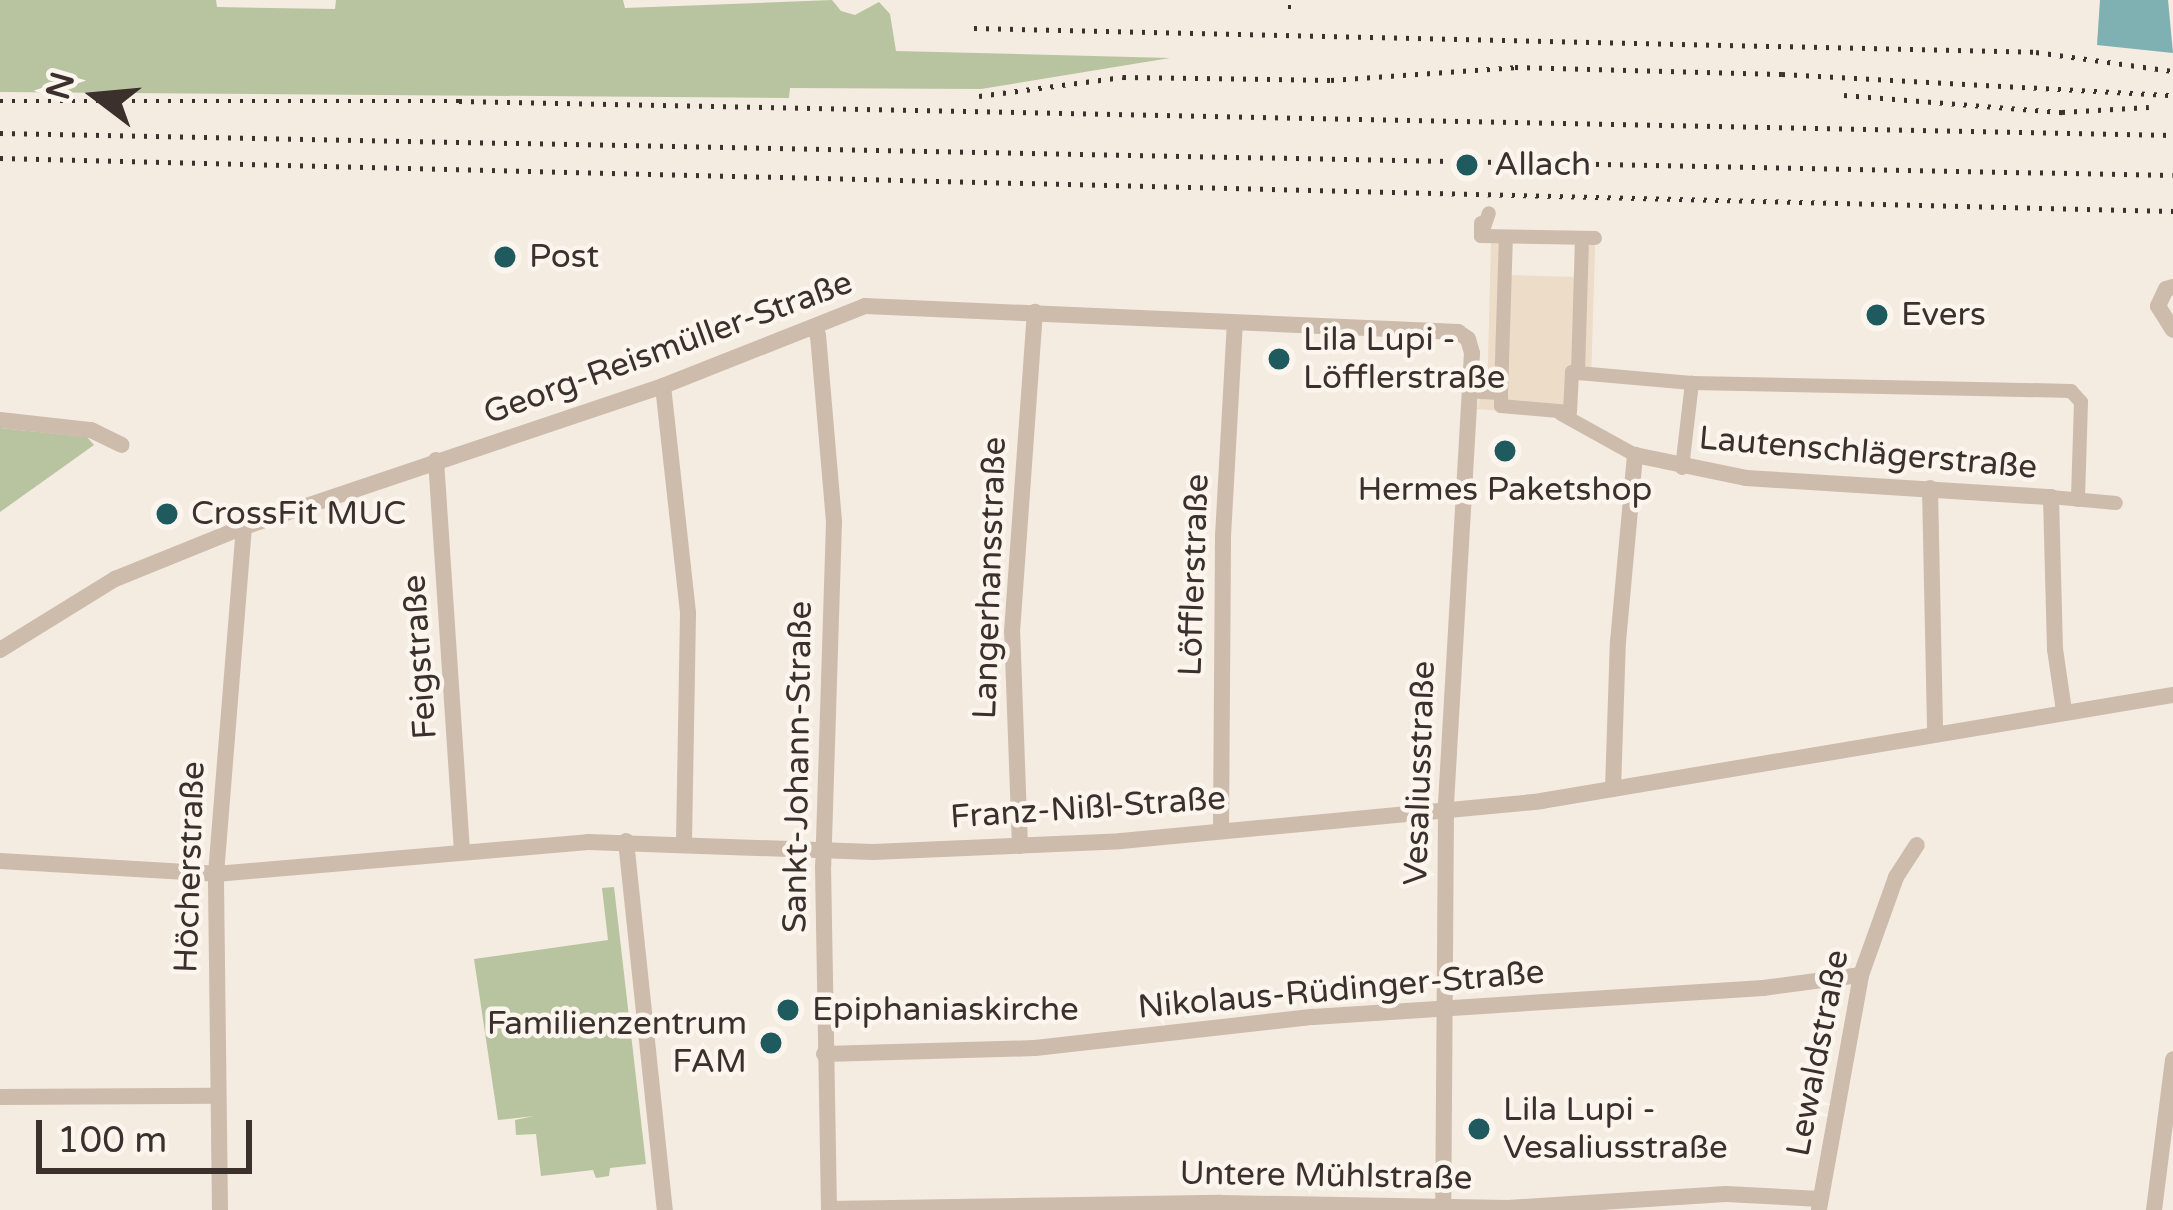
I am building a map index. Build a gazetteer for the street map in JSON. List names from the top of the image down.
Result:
{
  "streets": {
    "street": [
      "Georg-Reismüller-Straße",
      "Lautenschlägerstraße",
      "Löfflerstraße",
      "Langerhansstraße",
      "Feigstraße",
      "Sankt-Johann-Straße",
      "Vesaliusstraße",
      "Franz-Nißl-Straße",
      "Höcherstraße",
      "Nikolaus-Rüdinger-Straße",
      "Lewaldstraße",
      "Untere Mühlstraße"
    ]
  },
  "crossings": [
    ["Georg-Reismüller-Straße", "Löfflerstraße"],
    ["Georg-Reismüller-Straße", "Langerhansstraße"],
    ["Georg-Reismüller-Straße", "Feigstraße"],
    ["Georg-Reismüller-Straße", "Sankt-Johann-Straße"],
    ["Georg-Reismüller-Straße", "Vesaliusstraße"],
    ["Georg-Reismüller-Straße", "Höcherstraße"],
    ["Löfflerstraße", "Franz-Nißl-Straße"],
    ["Langerhansstraße", "Franz-Nißl-Straße"],
    ["Feigstraße", "Franz-Nißl-Straße"],
    ["Sankt-Johann-Straße", "Franz-Nißl-Straße"],
    ["Sankt-Johann-Straße", "Nikolaus-Rüdinger-Straße"],
    ["Sankt-Johann-Straße", "Untere Mühlstraße"],
    ["Vesaliusstraße", "Franz-Nißl-Straße"],
    ["Vesaliusstraße", "Nikolaus-Rüdinger-Straße"],
    ["Vesaliusstraße", "Untere Mühlstraße"],
    ["Franz-Nißl-Straße", "Höcherstraße"],
    ["Nikolaus-Rüdinger-Straße", "Lewaldstraße"],
    ["Lewaldstraße", "Untere Mühlstraße"]
  ],
  "places": [
    "Allach",
    "Post",
    "Evers",
    "Lila Lupi - Löfflerstraße",
    "Hermes Paketshop",
    "CrossFit MUC",
    "Epiphaniaskirche",
    "Familienzentrum FAM",
    "Lila Lupi - Vesaliusstraße"
  ],
  "scale_bar": "100 m",
  "north": "left"
}
